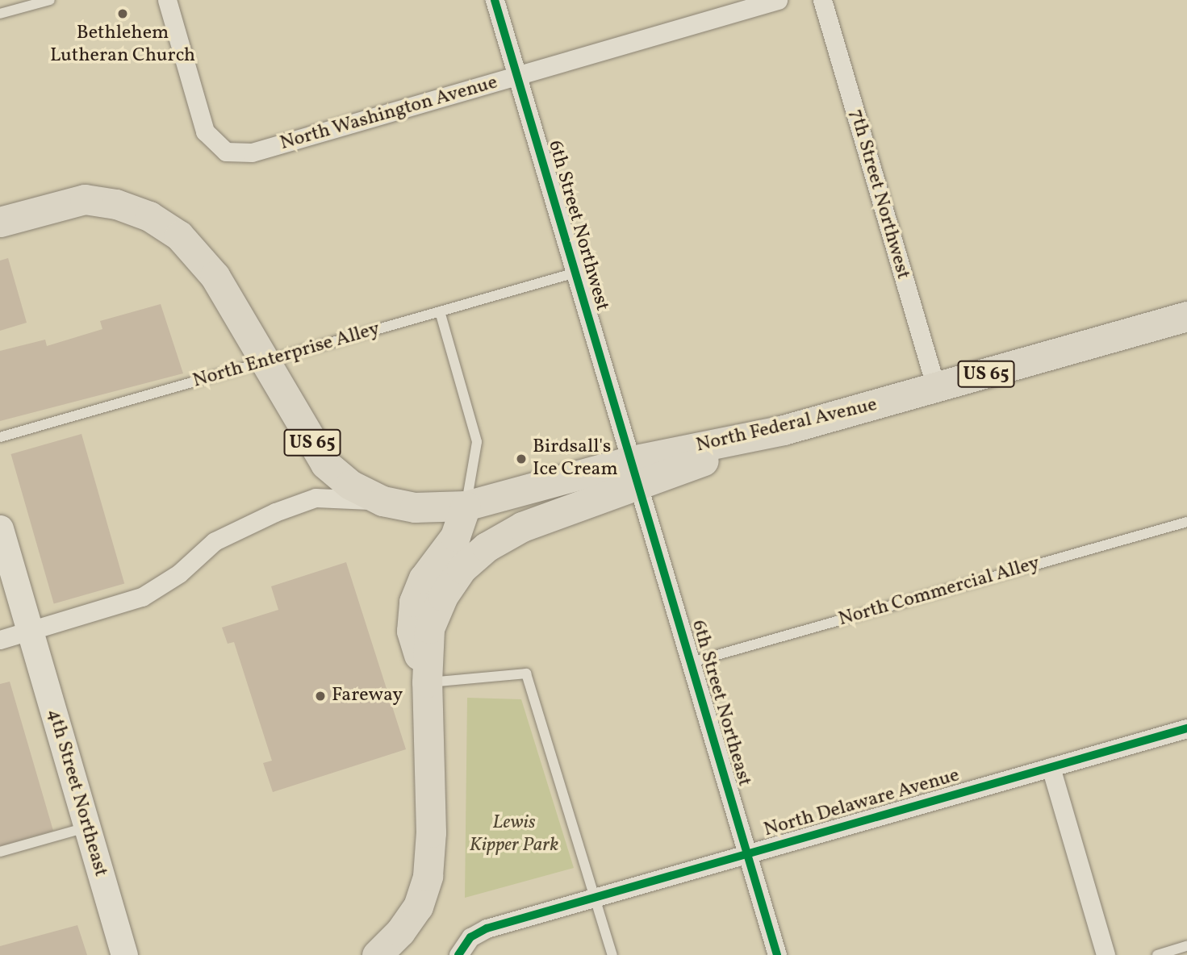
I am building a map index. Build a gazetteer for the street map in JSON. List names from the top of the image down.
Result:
{
  "streets": {
    "main road": ["US 65", "North Federal Avenue"],
    "street": [
      "North Washington Avenue",
      "7th Street Northwest",
      "6th Street Northwest",
      "6th Street Northeast",
      "4th Street Northeast",
      "North Delaware Avenue"
    ],
    "lane": ["North Enterprise Alley", "North Commercial Alley"]
  },
  "crossings": [
    ["North Washington Avenue", "6th Street Northwest"],
    ["7th Street Northwest", "North Federal Avenue"],
    ["6th Street Northwest", "North Enterprise Alley"],
    ["6th Street Northwest", "US 65"],
    ["6th Street Northwest", "North Federal Avenue"],
    ["6th Street Northwest", "6th Street Northeast"],
    ["North Enterprise Alley", "North Federal Avenue"],
    ["US 65", "North Federal Avenue"],
    ["US 65", "6th Street Northeast"],
    ["North Federal Avenue", "6th Street Northeast"],
    ["North Federal Avenue", "4th Street Northeast"],
    ["North Commercial Alley", "6th Street Northeast"],
    ["6th Street Northeast", "North Delaware Avenue"]
  ],
  "parks": ["Lewis Kipper Park"],
  "places": ["Bethlehem Lutheran Church", "Birdsall's Ice Cream", "Fareway"]
}
